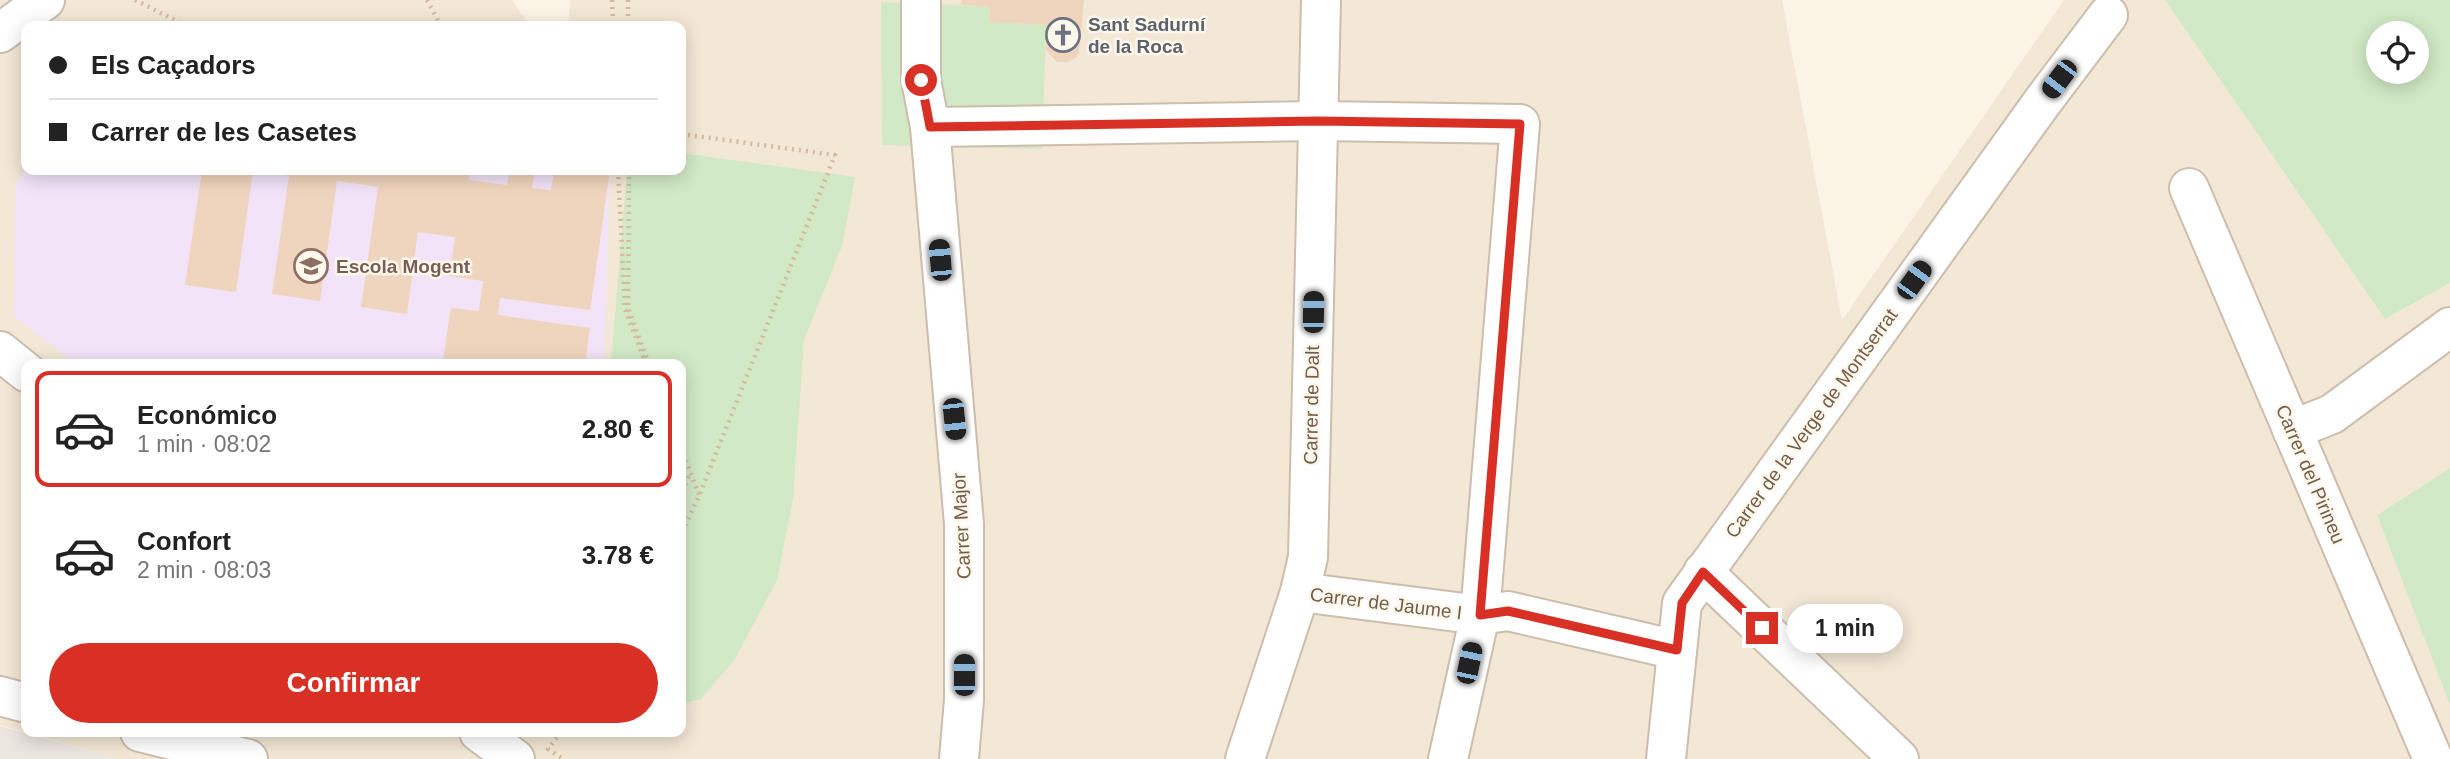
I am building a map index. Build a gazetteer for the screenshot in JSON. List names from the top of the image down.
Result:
{
  "streets": {
    "street": [
      "Carrer de Dalt",
      "Carrer de la Verge de Montserrat",
      "Carrer del Pirineu",
      "Carrer Major",
      "Carrer de Jaume I"
    ]
  },
  "crossings": [
    ["Carrer de Dalt", "Carrer de Jaume I"],
    ["Carrer de la Verge de Montserrat", "Carrer de Jaume I"]
  ],
  "places": {
    "church": ["Sant Sadurní de la Roca"],
    "school or university": ["Escola Mogent"]
  },
  "page": {
    "banner": ["Els Caçadors", "Carrer de les Casetes"],
    "list": [
      {
        "name": "Económico",
        "note": "1 min · 08:02",
        "value": "2.80 €"
      },
      {
        "name": "Confort",
        "note": "2 min · 08:03",
        "value": "3.78 €"
      }
    ],
    "bubble": "1 min",
    "buttons": "Confirmar"
  }
}
